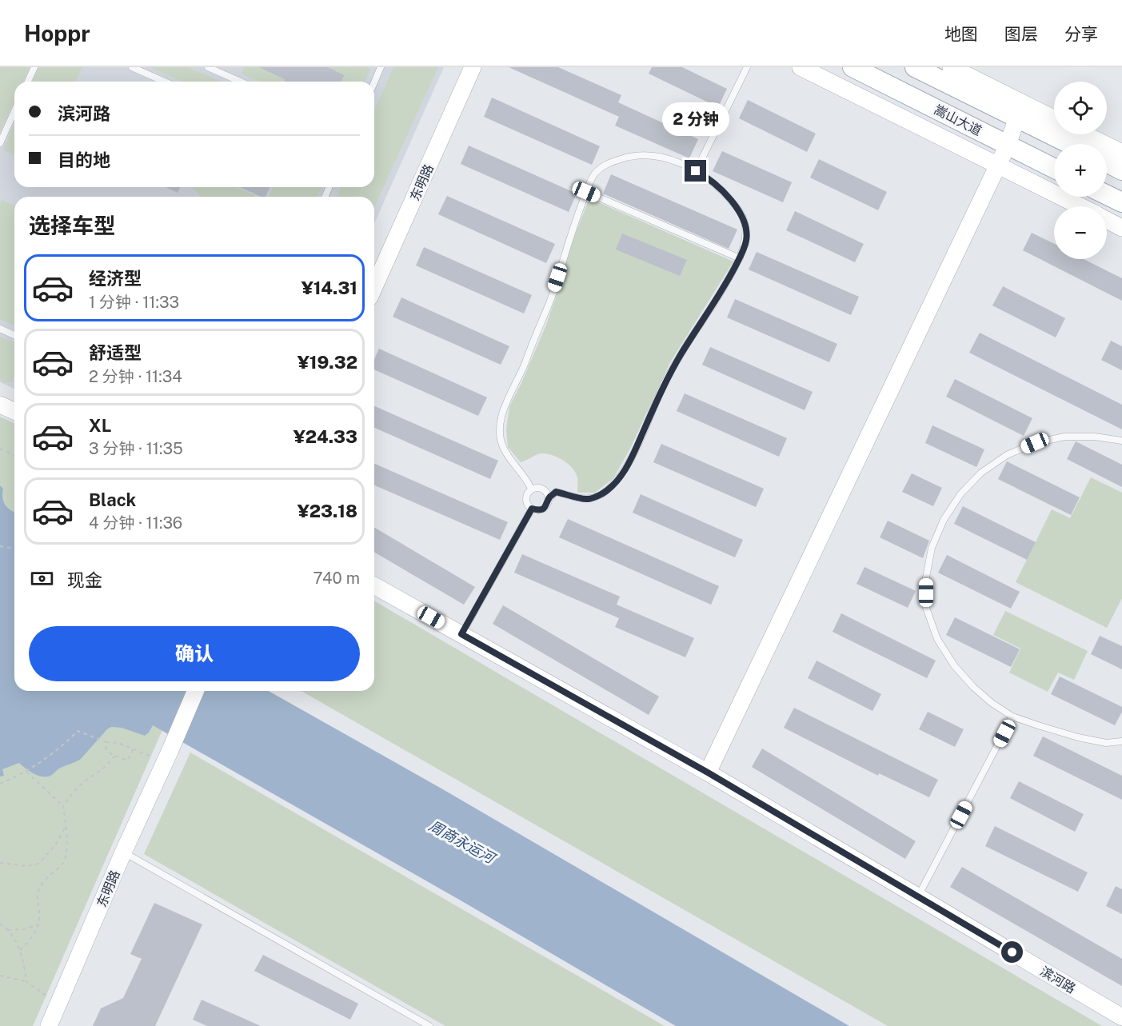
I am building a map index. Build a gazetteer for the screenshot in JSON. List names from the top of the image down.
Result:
{
  "streets": {
    "main road": ["嵩山大道"],
    "street": ["东明路", "滨河路"]
  },
  "water": ["周商永运河"],
  "page": {
    "header": "Hoppr",
    "nav": ["地图", "图层", "分享"],
    "map_buttons": ["+", "−"],
    "banner": ["滨河路", "目的地"],
    "bubble": "2 分钟",
    "heading": "选择车型",
    "list": [
      {
        "name": "经济型",
        "note": "1 分钟 · 11:33",
        "value": "¥14.31"
      },
      {
        "name": "舒适型",
        "note": "2 分钟 · 11:34",
        "value": "¥19.32"
      },
      {
        "name": "XL",
        "note": "3 分钟 · 11:35",
        "value": "¥24.33"
      },
      {
        "name": "Black",
        "note": "4 分钟 · 11:36",
        "value": "¥23.18"
      }
    ],
    "pay": ["现金", "740 m"],
    "buttons": "确认"
  }
}
